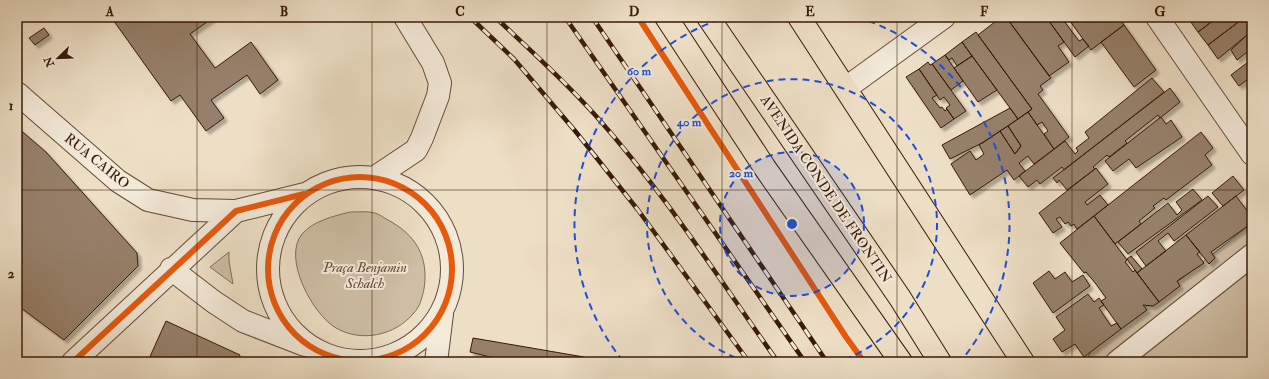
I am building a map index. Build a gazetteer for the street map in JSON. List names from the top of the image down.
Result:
{
  "streets": {
    "highway": ["AVENIDA CONDE DE FRONTIN"],
    "street": ["RUA CAIRO"]
  },
  "parks": ["Praça Benjamin Schalch"],
  "north": "bottom left",
  "grid": {
    "columns": [
      "A",
      "B",
      "C",
      "D",
      "E",
      "F",
      "G"
    ],
    "rows": ["1", "2"]
  },
  "rings": ["60 m", "40 m", "20 m"]
}
